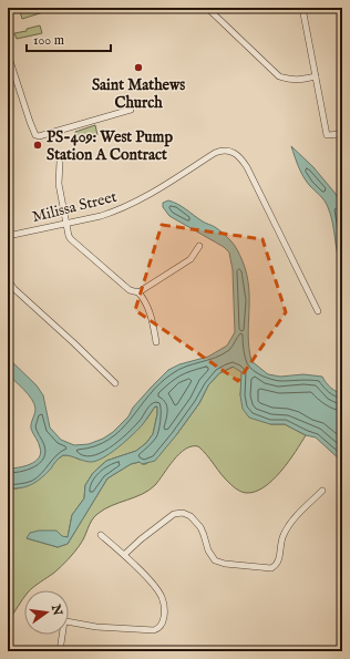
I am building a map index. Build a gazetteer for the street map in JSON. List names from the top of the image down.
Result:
{
  "streets": {
    "street": ["Milissa Street"]
  },
  "places": ["Saint Mathews Church", "PS-409: West Pump Station A Contract"],
  "scale_bar": "100 m",
  "north": "right"
}
